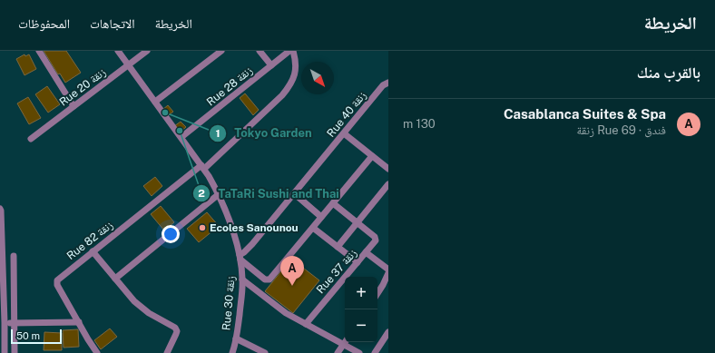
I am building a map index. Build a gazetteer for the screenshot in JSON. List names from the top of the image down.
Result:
{
  "streets": {
    "street": [
      "Rue 28 زنقة",
      "Rue 20 زنقة",
      "Rue 40 زنقة",
      "Rue 82 زنقة",
      "Rue 37 زنقة",
      "Rue 30 زنقة"
    ]
  },
  "crossings": [
    ["Rue 28 زنقة", "Rue 30 زنقة"],
    ["Rue 20 زنقة", "Rue 30 زنقة"],
    ["Rue 40 زنقة", "Rue 30 زنقة"],
    ["Rue 82 زنقة", "Rue 30 زنقة"]
  ],
  "places": ["Tokyo Garden", "TaTaRi Sushi and Thai", "Ecoles Sanounou"],
  "scale_bar": "50 m",
  "north": "bottom right",
  "page": {
    "header": "الخريطة",
    "nav": ["الخريطة", "الاتجاهات", "المحفوظات"],
    "heading": "بالقرب منك",
    "list": [
      {
        "mark": "A",
        "name": "Casablanca Suites & Spa",
        "note": "فندق · Rue 69 زنقة",
        "value": "130 m"
      }
    ],
    "pins": "A",
    "map_buttons": ["+", "−"],
    "scale": "50 m"
  }
}
